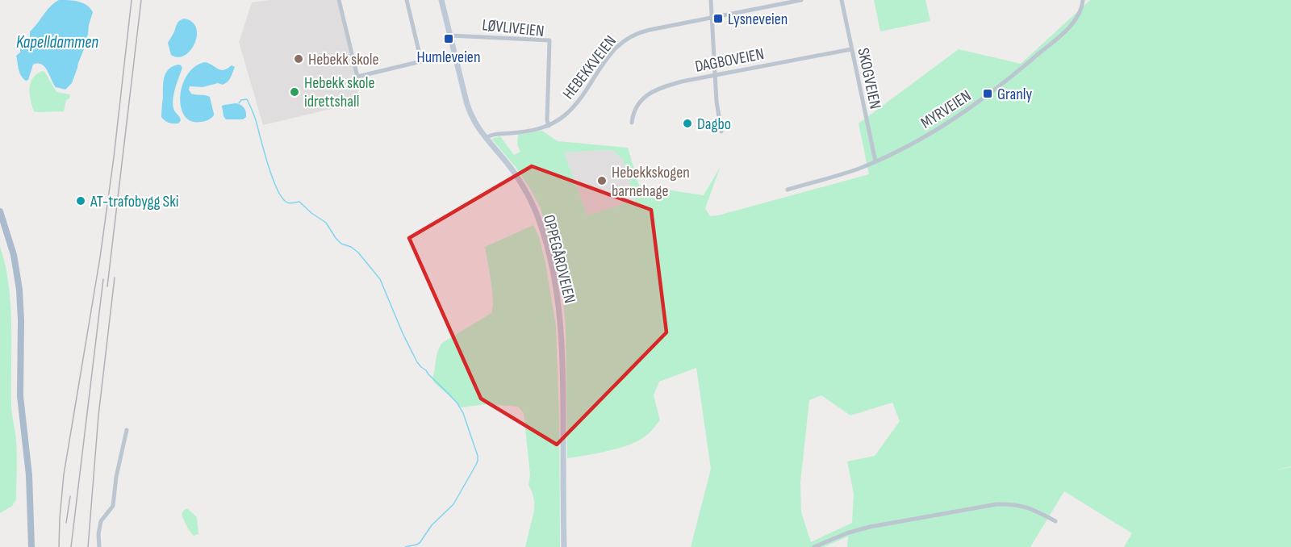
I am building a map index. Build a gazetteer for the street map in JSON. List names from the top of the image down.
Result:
{
  "streets": {
    "main road": ["OPPEGÅRDVEIEN"],
    "street": [
      "LØVLIVEIEN",
      "DAGBOVEIEN",
      "HEBEKKVEIEN",
      "SKOGVEIEN",
      "MYRVEIEN"
    ]
  },
  "crossings": [
    ["LØVLIVEIEN", "HEBEKKVEIEN"],
    ["LØVLIVEIEN", "OPPEGÅRDVEIEN"],
    ["DAGBOVEIEN", "SKOGVEIEN"],
    ["HEBEKKVEIEN", "OPPEGÅRDVEIEN"],
    ["SKOGVEIEN", "MYRVEIEN"]
  ],
  "water": ["Kapelldammen"],
  "places": {
    "transit": ["Lysneveien", "Humleveien", "Granly"],
    "other": [
      "Hebekk skole",
      "Hebekk skole idrettshall",
      "Dagbo",
      "Hebekkskogen barnehage",
      "AT-trafobygg Ski"
    ]
  }
}
